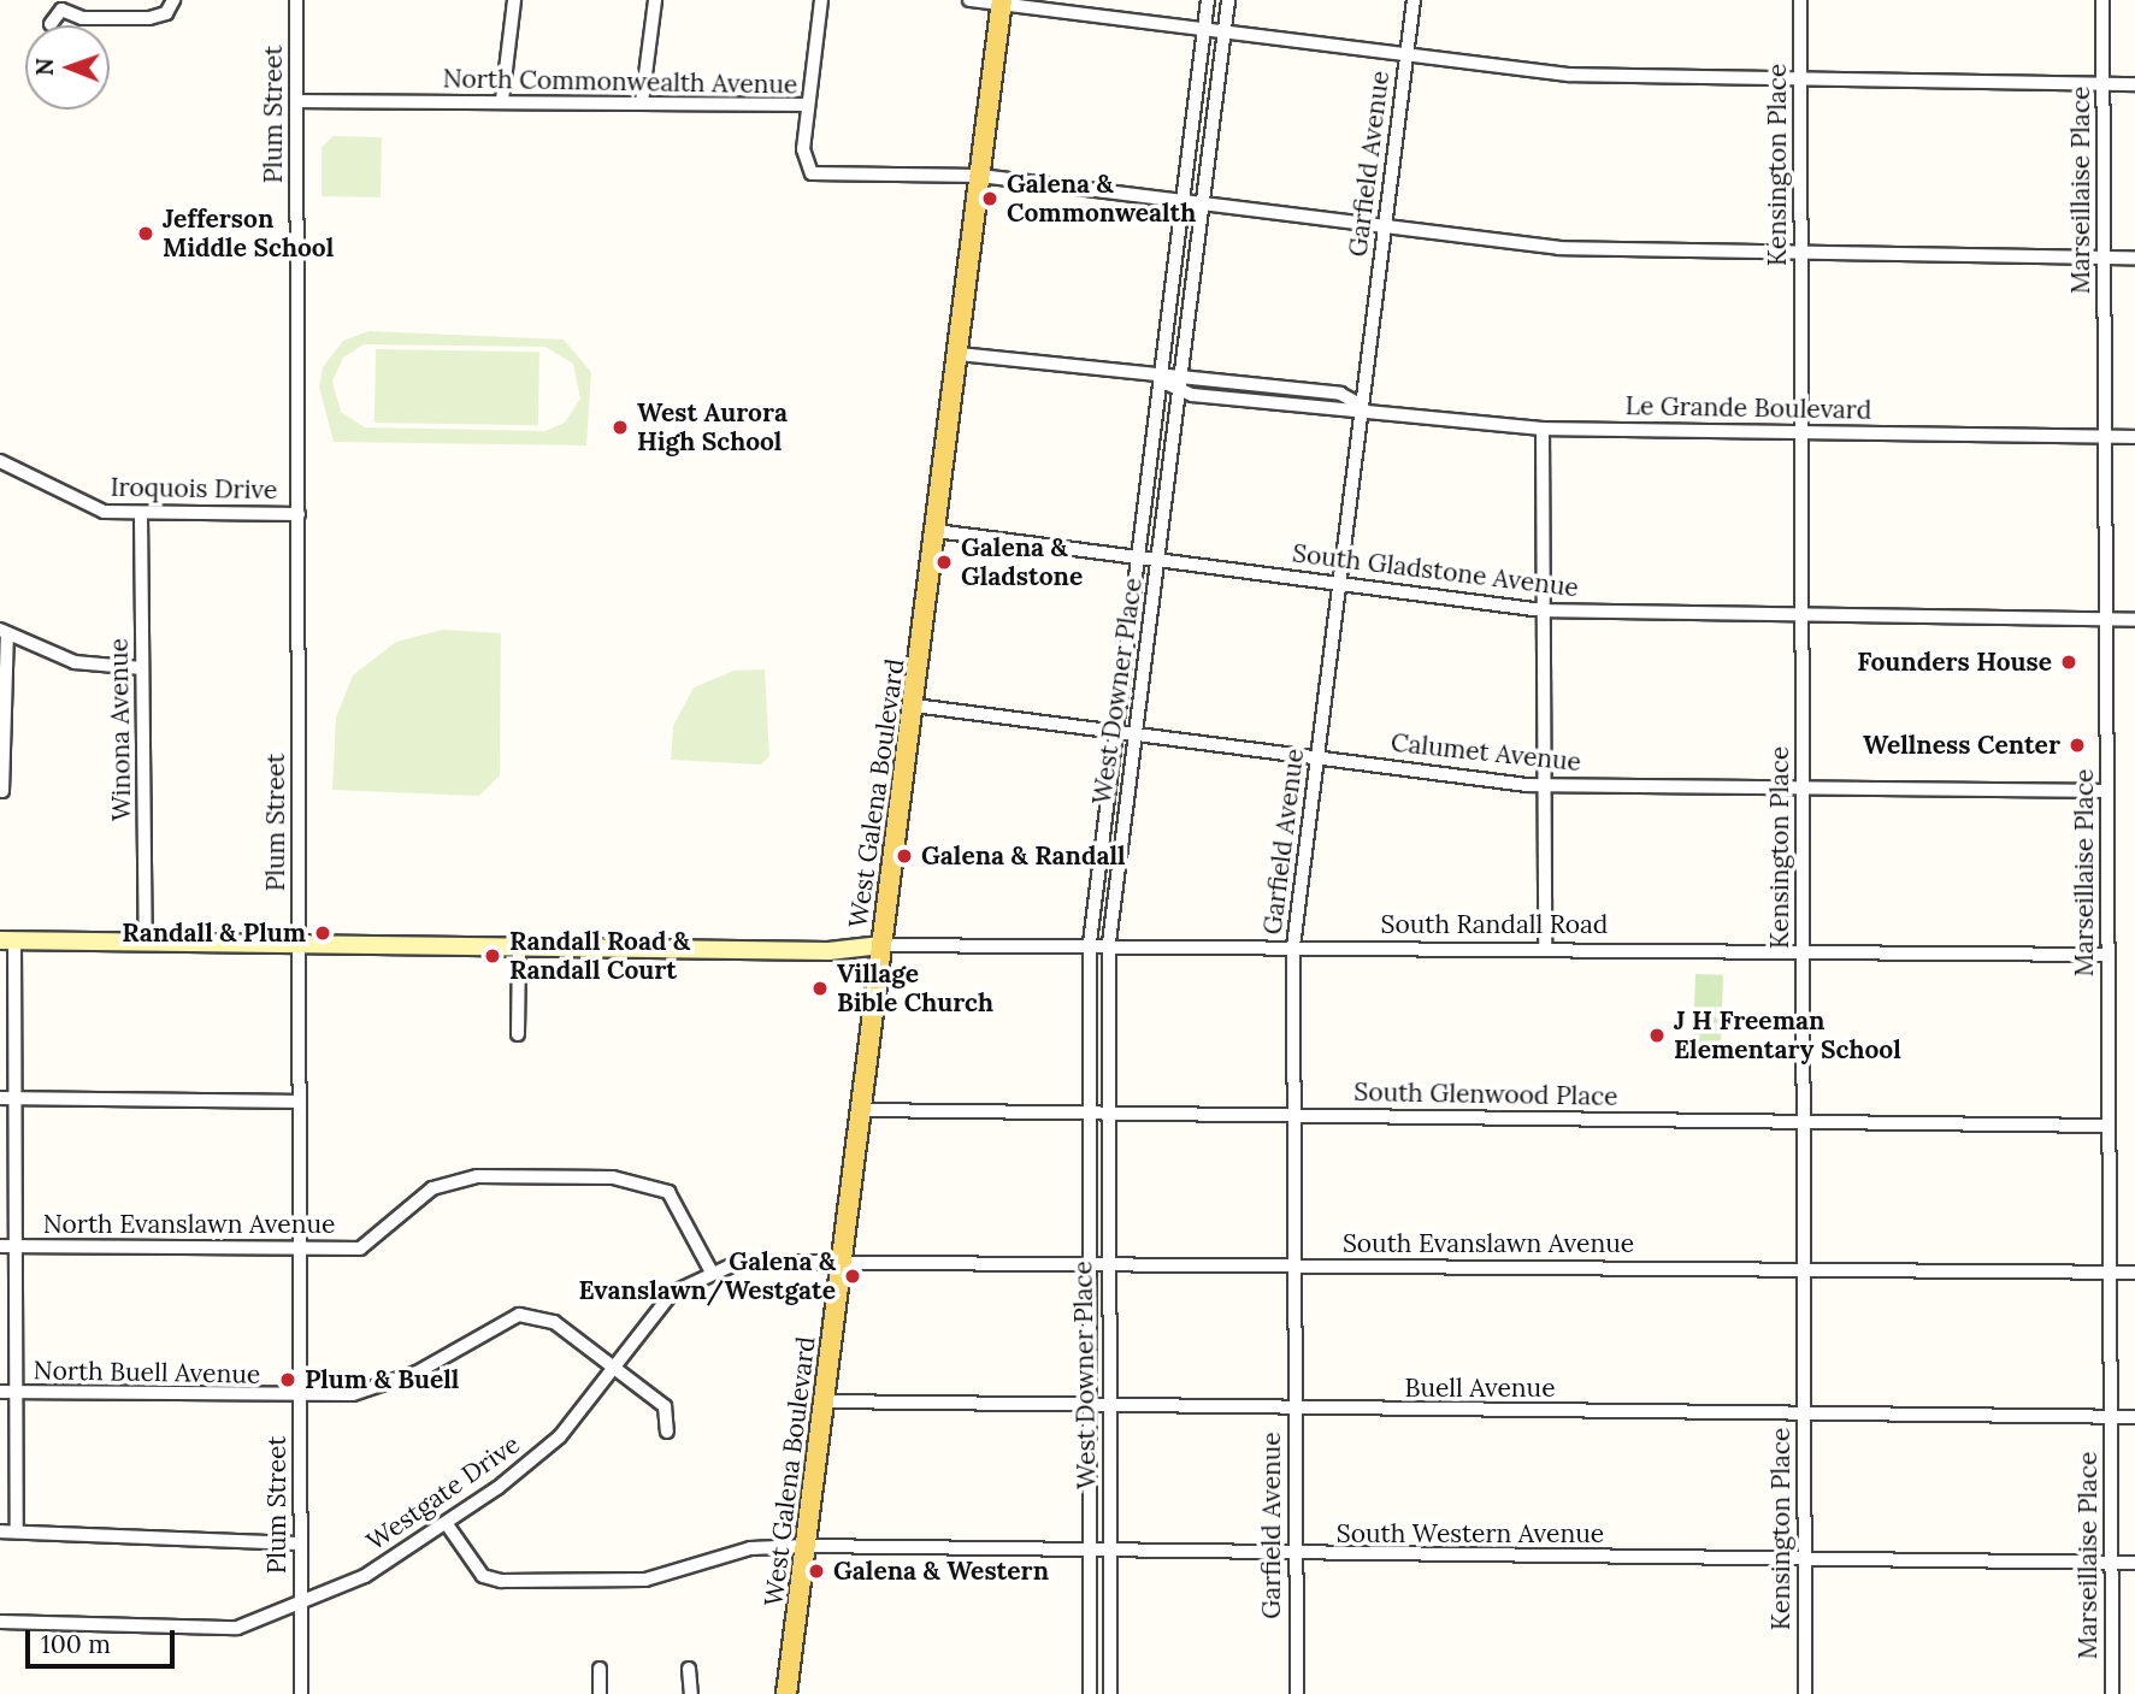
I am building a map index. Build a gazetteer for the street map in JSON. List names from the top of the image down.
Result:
{
  "streets": {
    "main road": ["West Galena Boulevard"],
    "street": [
      "North Commonwealth Avenue",
      "Plum Street",
      "Garfield Avenue",
      "Kensington Place",
      "Marseillaise Place",
      "Le Grande Boulevard",
      "Iroquois Drive",
      "South Gladstone Avenue",
      "West Downer Place",
      "Winona Avenue",
      "Calumet Avenue",
      "South Randall Road",
      "South Glenwood Place",
      "North Evanslawn Avenue",
      "South Evanslawn Avenue",
      "North Buell Avenue",
      "Buell Avenue",
      "Westgate Drive",
      "South Western Avenue"
    ]
  },
  "crossings": [
    ["North Commonwealth Avenue", "Plum Street"],
    ["North Commonwealth Avenue", "West Galena Boulevard"],
    ["Plum Street", "Iroquois Drive"],
    ["Plum Street", "North Evanslawn Avenue"],
    ["Plum Street", "North Buell Avenue"],
    ["Plum Street", "Westgate Drive"],
    ["Garfield Avenue", "Le Grande Boulevard"],
    ["Garfield Avenue", "South Gladstone Avenue"],
    ["Garfield Avenue", "Calumet Avenue"],
    ["Garfield Avenue", "South Randall Road"],
    ["Garfield Avenue", "South Glenwood Place"],
    ["Garfield Avenue", "South Evanslawn Avenue"],
    ["Garfield Avenue", "Buell Avenue"],
    ["Garfield Avenue", "South Western Avenue"],
    ["Kensington Place", "Le Grande Boulevard"],
    ["Kensington Place", "South Gladstone Avenue"],
    ["Kensington Place", "Calumet Avenue"],
    ["Kensington Place", "South Randall Road"],
    ["Kensington Place", "South Glenwood Place"],
    ["Kensington Place", "South Evanslawn Avenue"],
    ["Kensington Place", "Buell Avenue"],
    ["Kensington Place", "South Western Avenue"],
    ["Marseillaise Place", "Le Grande Boulevard"],
    ["Marseillaise Place", "South Gladstone Avenue"],
    ["Marseillaise Place", "Calumet Avenue"],
    ["Marseillaise Place", "South Randall Road"],
    ["Marseillaise Place", "South Glenwood Place"],
    ["Marseillaise Place", "South Evanslawn Avenue"],
    ["Marseillaise Place", "Buell Avenue"],
    ["Marseillaise Place", "South Western Avenue"],
    ["Le Grande Boulevard", "West Downer Place"],
    ["Le Grande Boulevard", "West Galena Boulevard"],
    ["Iroquois Drive", "Winona Avenue"],
    ["South Gladstone Avenue", "West Downer Place"],
    ["South Gladstone Avenue", "West Galena Boulevard"],
    ["West Downer Place", "Calumet Avenue"],
    ["West Downer Place", "South Randall Road"],
    ["West Downer Place", "South Glenwood Place"],
    ["West Downer Place", "South Evanslawn Avenue"],
    ["West Downer Place", "Buell Avenue"],
    ["West Downer Place", "South Western Avenue"],
    ["Calumet Avenue", "West Galena Boulevard"],
    ["West Galena Boulevard", "South Randall Road"],
    ["West Galena Boulevard", "South Glenwood Place"],
    ["West Galena Boulevard", "South Evanslawn Avenue"],
    ["West Galena Boulevard", "Buell Avenue"],
    ["West Galena Boulevard", "Westgate Drive"],
    ["West Galena Boulevard", "South Western Avenue"],
    ["North Evanslawn Avenue", "Westgate Drive"],
    ["South Evanslawn Avenue", "Westgate Drive"],
    ["North Buell Avenue", "Westgate Drive"],
    ["Westgate Drive", "South Western Avenue"]
  ],
  "places": [
    "Galena & Commonwealth",
    "Jefferson Middle School",
    "West Aurora High School",
    "Galena & Gladstone",
    "Founders House",
    "Wellness Center",
    "Galena & Randall",
    "Randall & Plum",
    "Randall Road & Randall Court",
    "Village Bible Church",
    "J H Freeman Elementary School",
    "Galena & Evanslawn/Westgate",
    "Plum & Buell",
    "Galena & Western"
  ],
  "scale_bar": "100 m",
  "north": "left"
}
